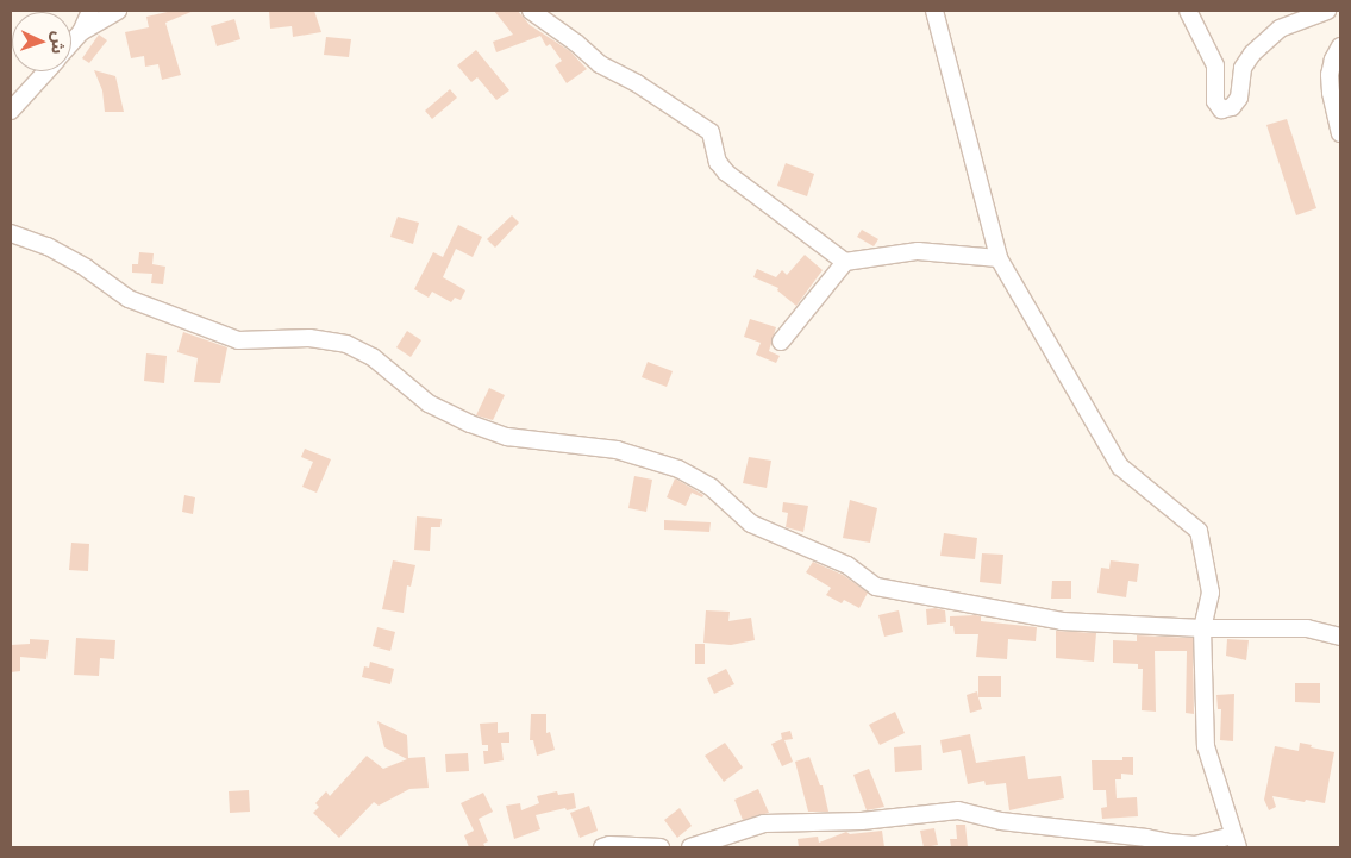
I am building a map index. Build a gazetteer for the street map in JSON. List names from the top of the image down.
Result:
{
  "north": "right"
}
